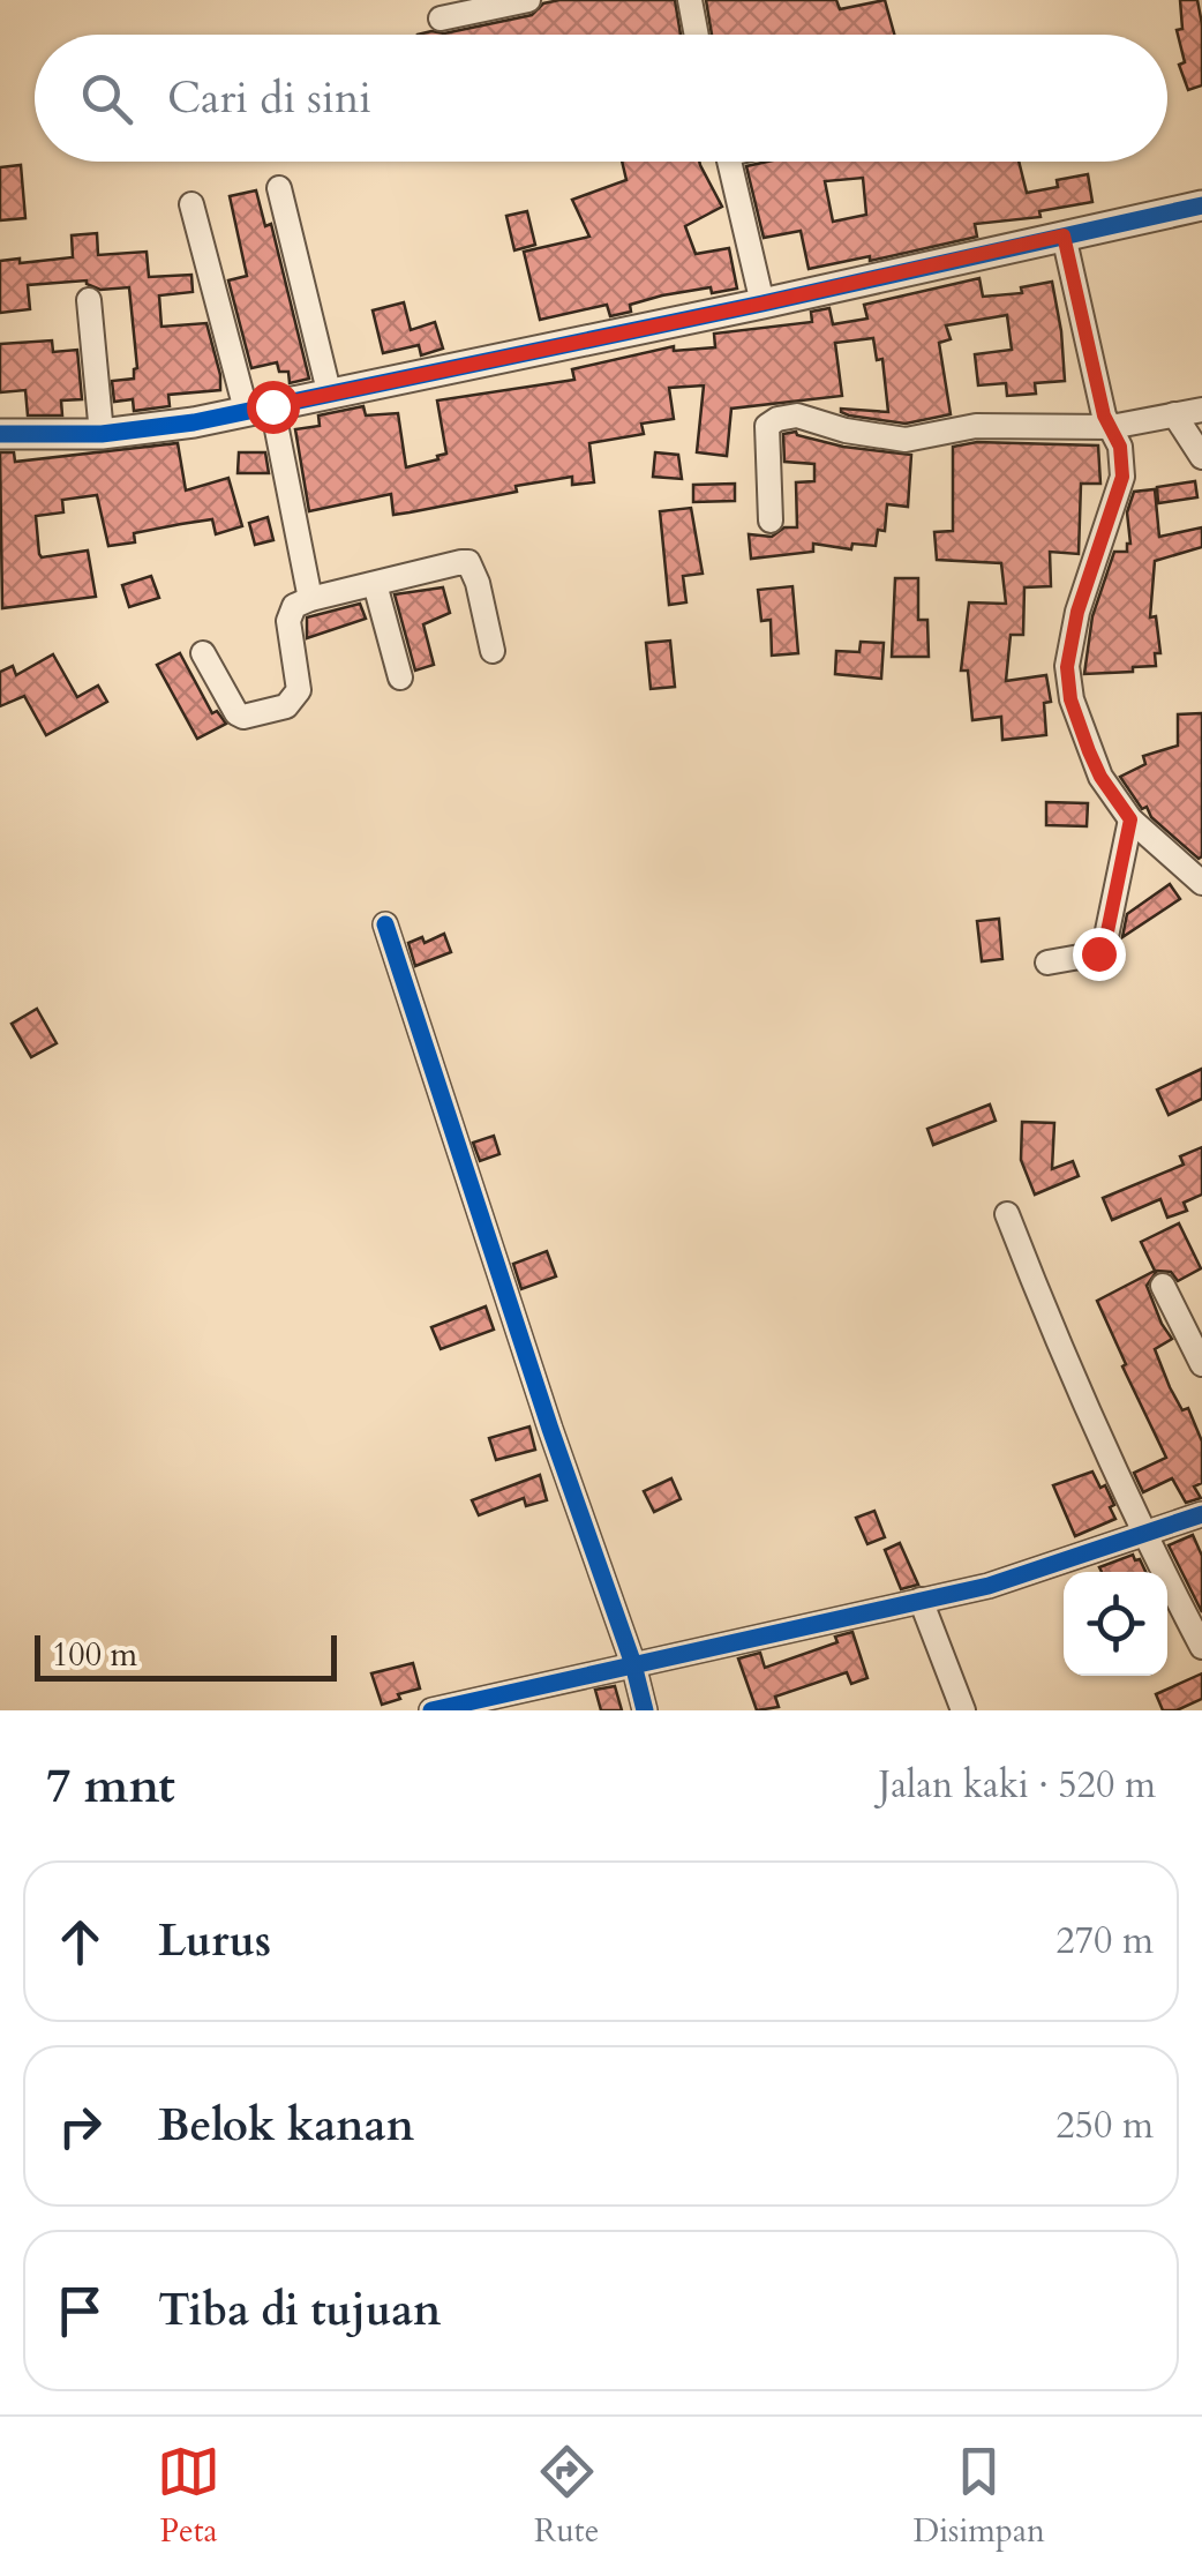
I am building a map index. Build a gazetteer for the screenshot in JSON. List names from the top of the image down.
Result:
{
  "scale_bar": "100 m",
  "page": {
    "search": "Cari di sini",
    "scale": "100 m",
    "heading": ["7 mnt", "Jalan kaki · 520 m"],
    "list": [
      ["Lurus", "270 m"],
      ["Belok kanan", "250 m"],
      "Tiba di tujuan"
    ],
    "nav": ["Peta", "Rute", "Disimpan"]
  }
}
